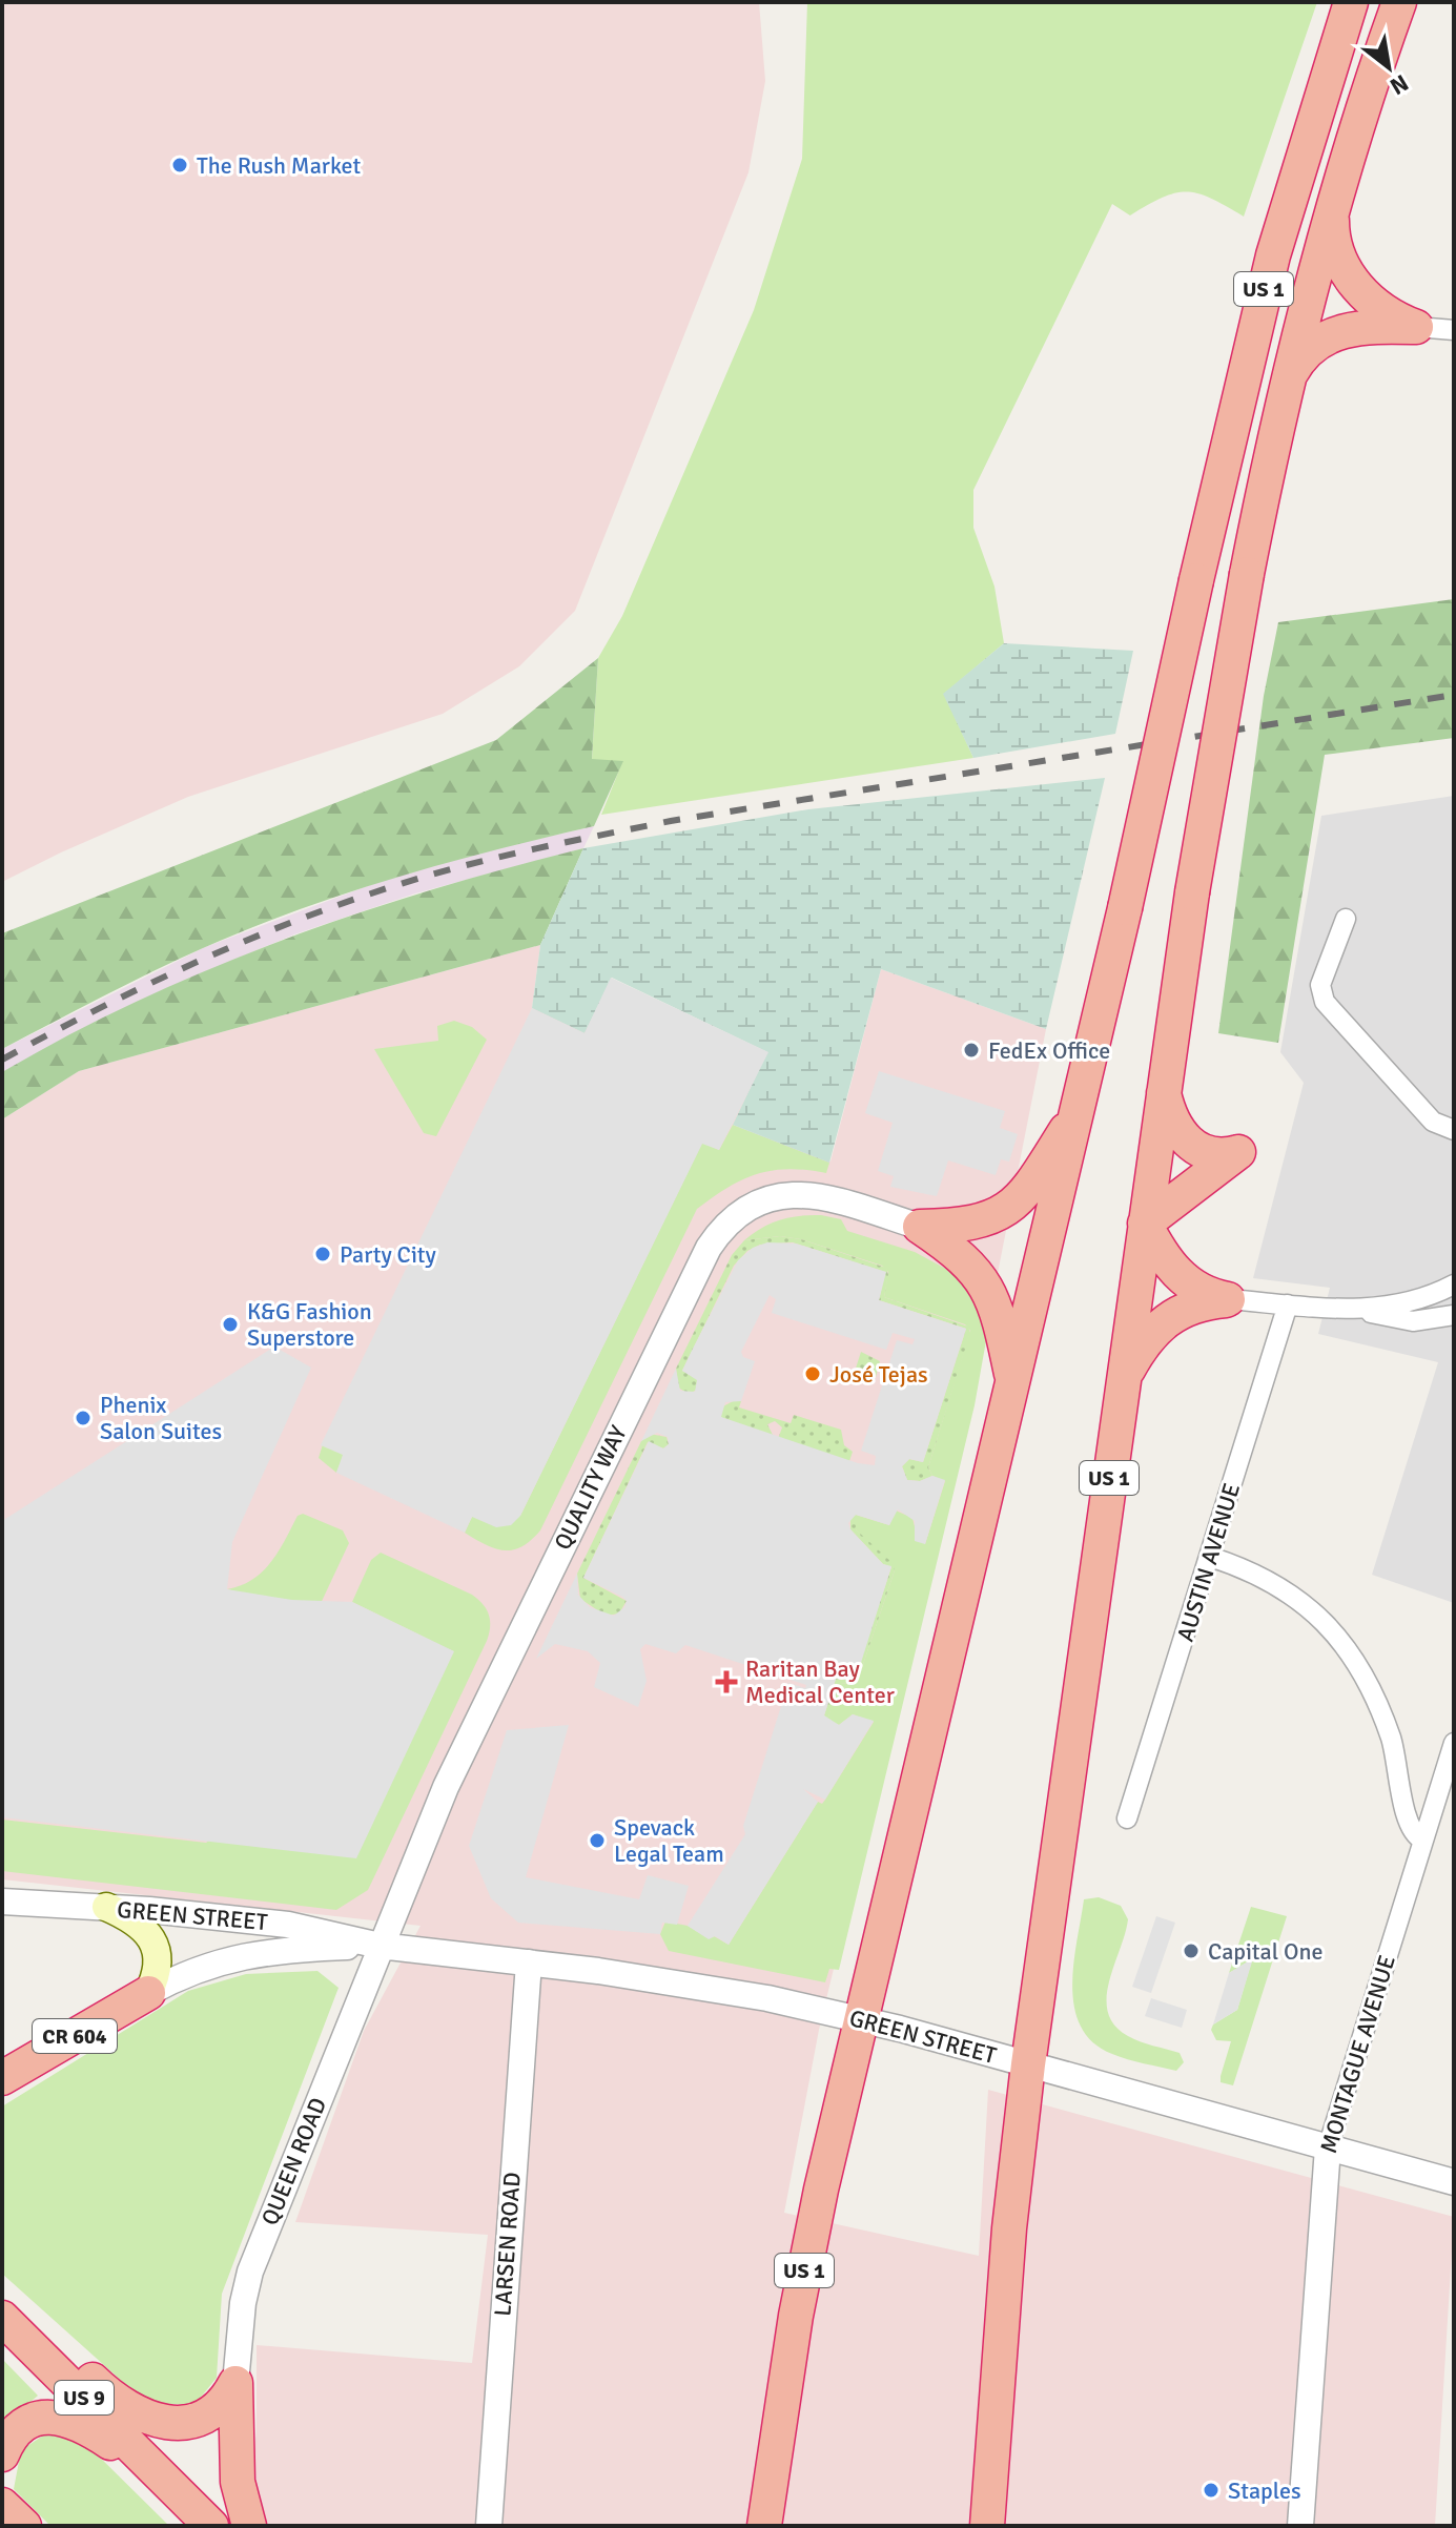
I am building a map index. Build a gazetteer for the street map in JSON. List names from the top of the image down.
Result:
{
  "streets": {
    "highway": ["US 1", "CR 604", "US 9"],
    "street": [
      "QUALITY WAY",
      "AUSTIN AVENUE",
      "GREEN STREET",
      "MONTAGUE AVENUE",
      "QUEEN ROAD",
      "LARSEN ROAD"
    ]
  },
  "crossings": [
    ["US 1", "GREEN STREET"],
    ["QUALITY WAY", "GREEN STREET"],
    ["QUALITY WAY", "QUEEN ROAD"],
    ["GREEN STREET", "CR 604"],
    ["GREEN STREET", "MONTAGUE AVENUE"],
    ["GREEN STREET", "QUEEN ROAD"],
    ["GREEN STREET", "LARSEN ROAD"]
  ],
  "places": {
    "other": [
      "The Rush Market",
      "FedEx Office",
      "Party City",
      "K&G Fashion Superstore",
      "José Tejas",
      "Phenix Salon Suites",
      "Spevack Legal Team",
      "Capital One",
      "Staples"
    ],
    "health": ["Raritan Bay Medical Center"]
  },
  "north": "bottom right"
}
